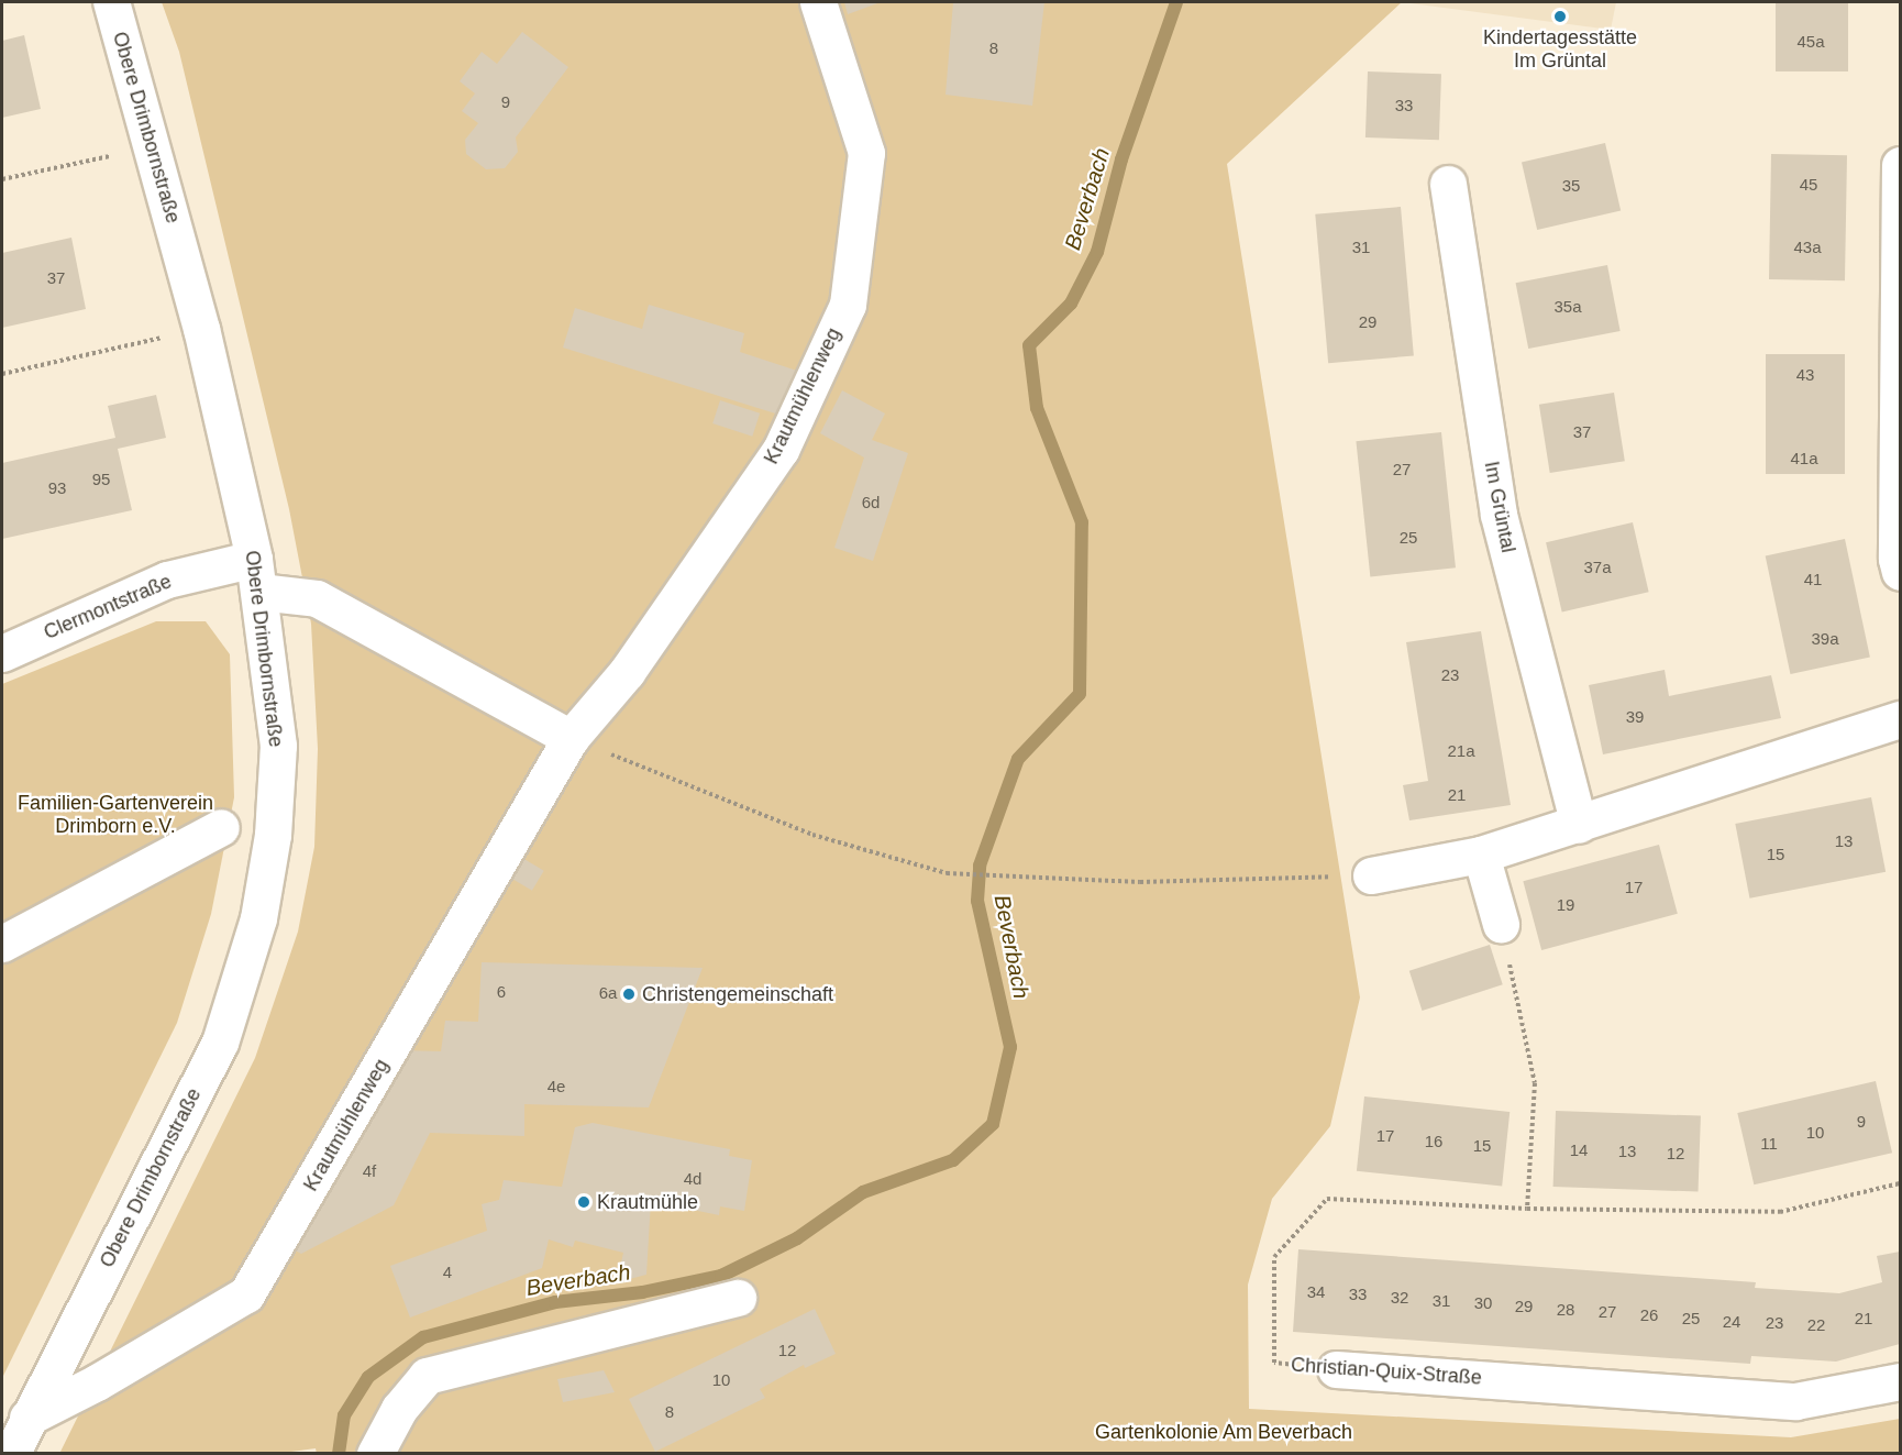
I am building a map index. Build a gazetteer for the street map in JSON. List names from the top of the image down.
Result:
{
  "streets": {
    "street": [
      "Obere Drimbornstraße",
      "Krautmühlenweg",
      "Im Grüntal",
      "Clermontstraße",
      "Christian-Quix-Straße"
    ]
  },
  "crossings": [
    ["Obere Drimbornstraße", "Krautmühlenweg"],
    ["Obere Drimbornstraße", "Clermontstraße"]
  ],
  "water": ["Beverbach"],
  "parks": ["Familien-Gartenverein Drimborn e.V.", "Gartenkolonie Am Beverbach"],
  "places": ["Kindertagesstätte Im Grüntal", "Christengemeinschaft", "Krautmühle"],
  "house_numbers": [
    "45a",
    "8",
    "9",
    "33",
    "45",
    "35",
    "31",
    "43a",
    "37",
    "35a",
    "29",
    "43",
    "37",
    "41a",
    "27",
    "95",
    "93",
    "6d",
    "25",
    "37a",
    "41",
    "39a",
    "23",
    "39",
    "21a",
    "21",
    "13",
    "15",
    "17",
    "19",
    "6",
    "6a",
    "4e",
    "9",
    "10",
    "17",
    "16",
    "11",
    "15",
    "14",
    "13",
    "12",
    "4f",
    "4d",
    "4",
    "34",
    "33",
    "32",
    "31",
    "30",
    "29",
    "28",
    "27",
    "26",
    "25",
    "21",
    "24",
    "23",
    "22",
    "12",
    "10",
    "8"
  ]
}
